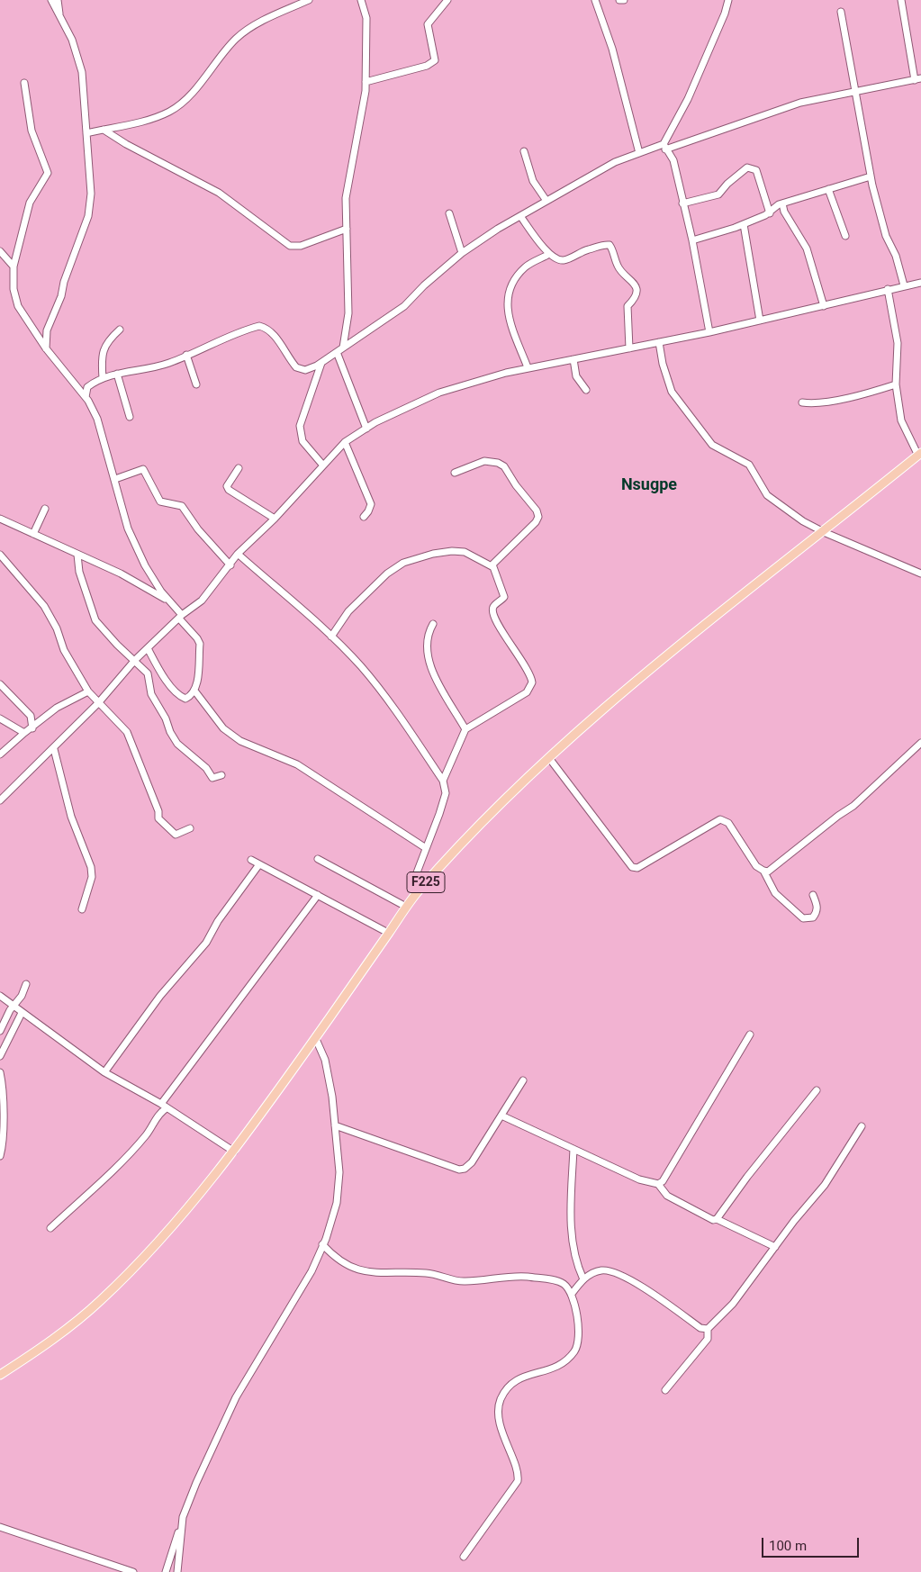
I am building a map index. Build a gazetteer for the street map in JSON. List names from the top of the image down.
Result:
{
  "streets": {
    "main road": ["F225"]
  },
  "districts": ["Nsugpe"],
  "scale_bar": "100 m"
}
